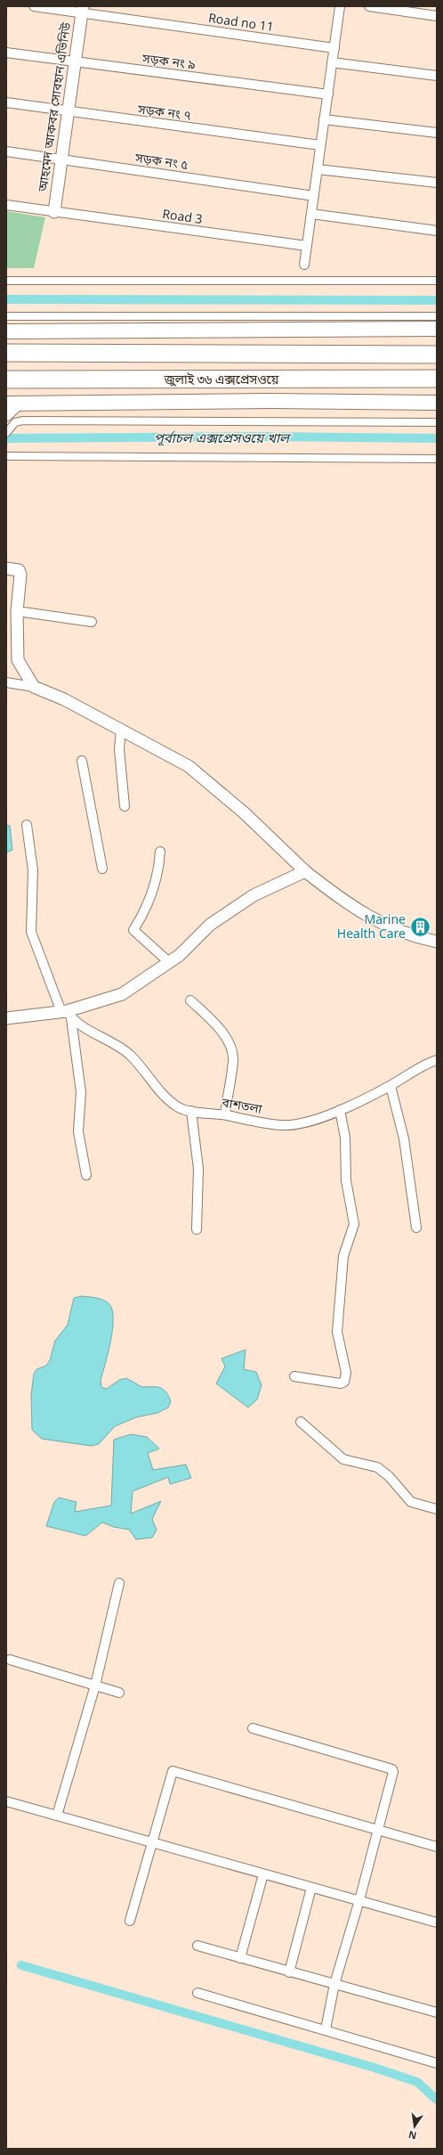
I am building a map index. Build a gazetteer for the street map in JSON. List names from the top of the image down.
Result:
{
  "streets": {
    "highway": ["জুলাই ৩৬ এক্সপ্রেসওয়ে"],
    "street": [
      "Road no 11",
      "সড়ক নং ৯",
      "আহমেদ আকবর সোবহান এভিনিউ",
      "সড়ক নং ৭",
      "সড়ক নং ৫",
      "Road 3",
      "বাশতলা"
    ]
  },
  "crossings": [
    ["Road no 11", "আহমেদ আকবর সোবহান এভিনিউ"],
    ["সড়ক নং ৯", "আহমেদ আকবর সোবহান এভিনিউ"],
    ["আহমেদ আকবর সোবহান এভিনিউ", "সড়ক নং ৭"],
    ["আহমেদ আকবর সোবহান এভিনিউ", "সড়ক নং ৫"],
    ["আহমেদ আকবর সোবহান এভিনিউ", "Road 3"]
  ],
  "water": ["পূর্বাচল এক্সপ্রেসওয়ে খাল"],
  "places": {
    "building": ["Marine Health Care"]
  },
  "north": "bottom"
}
